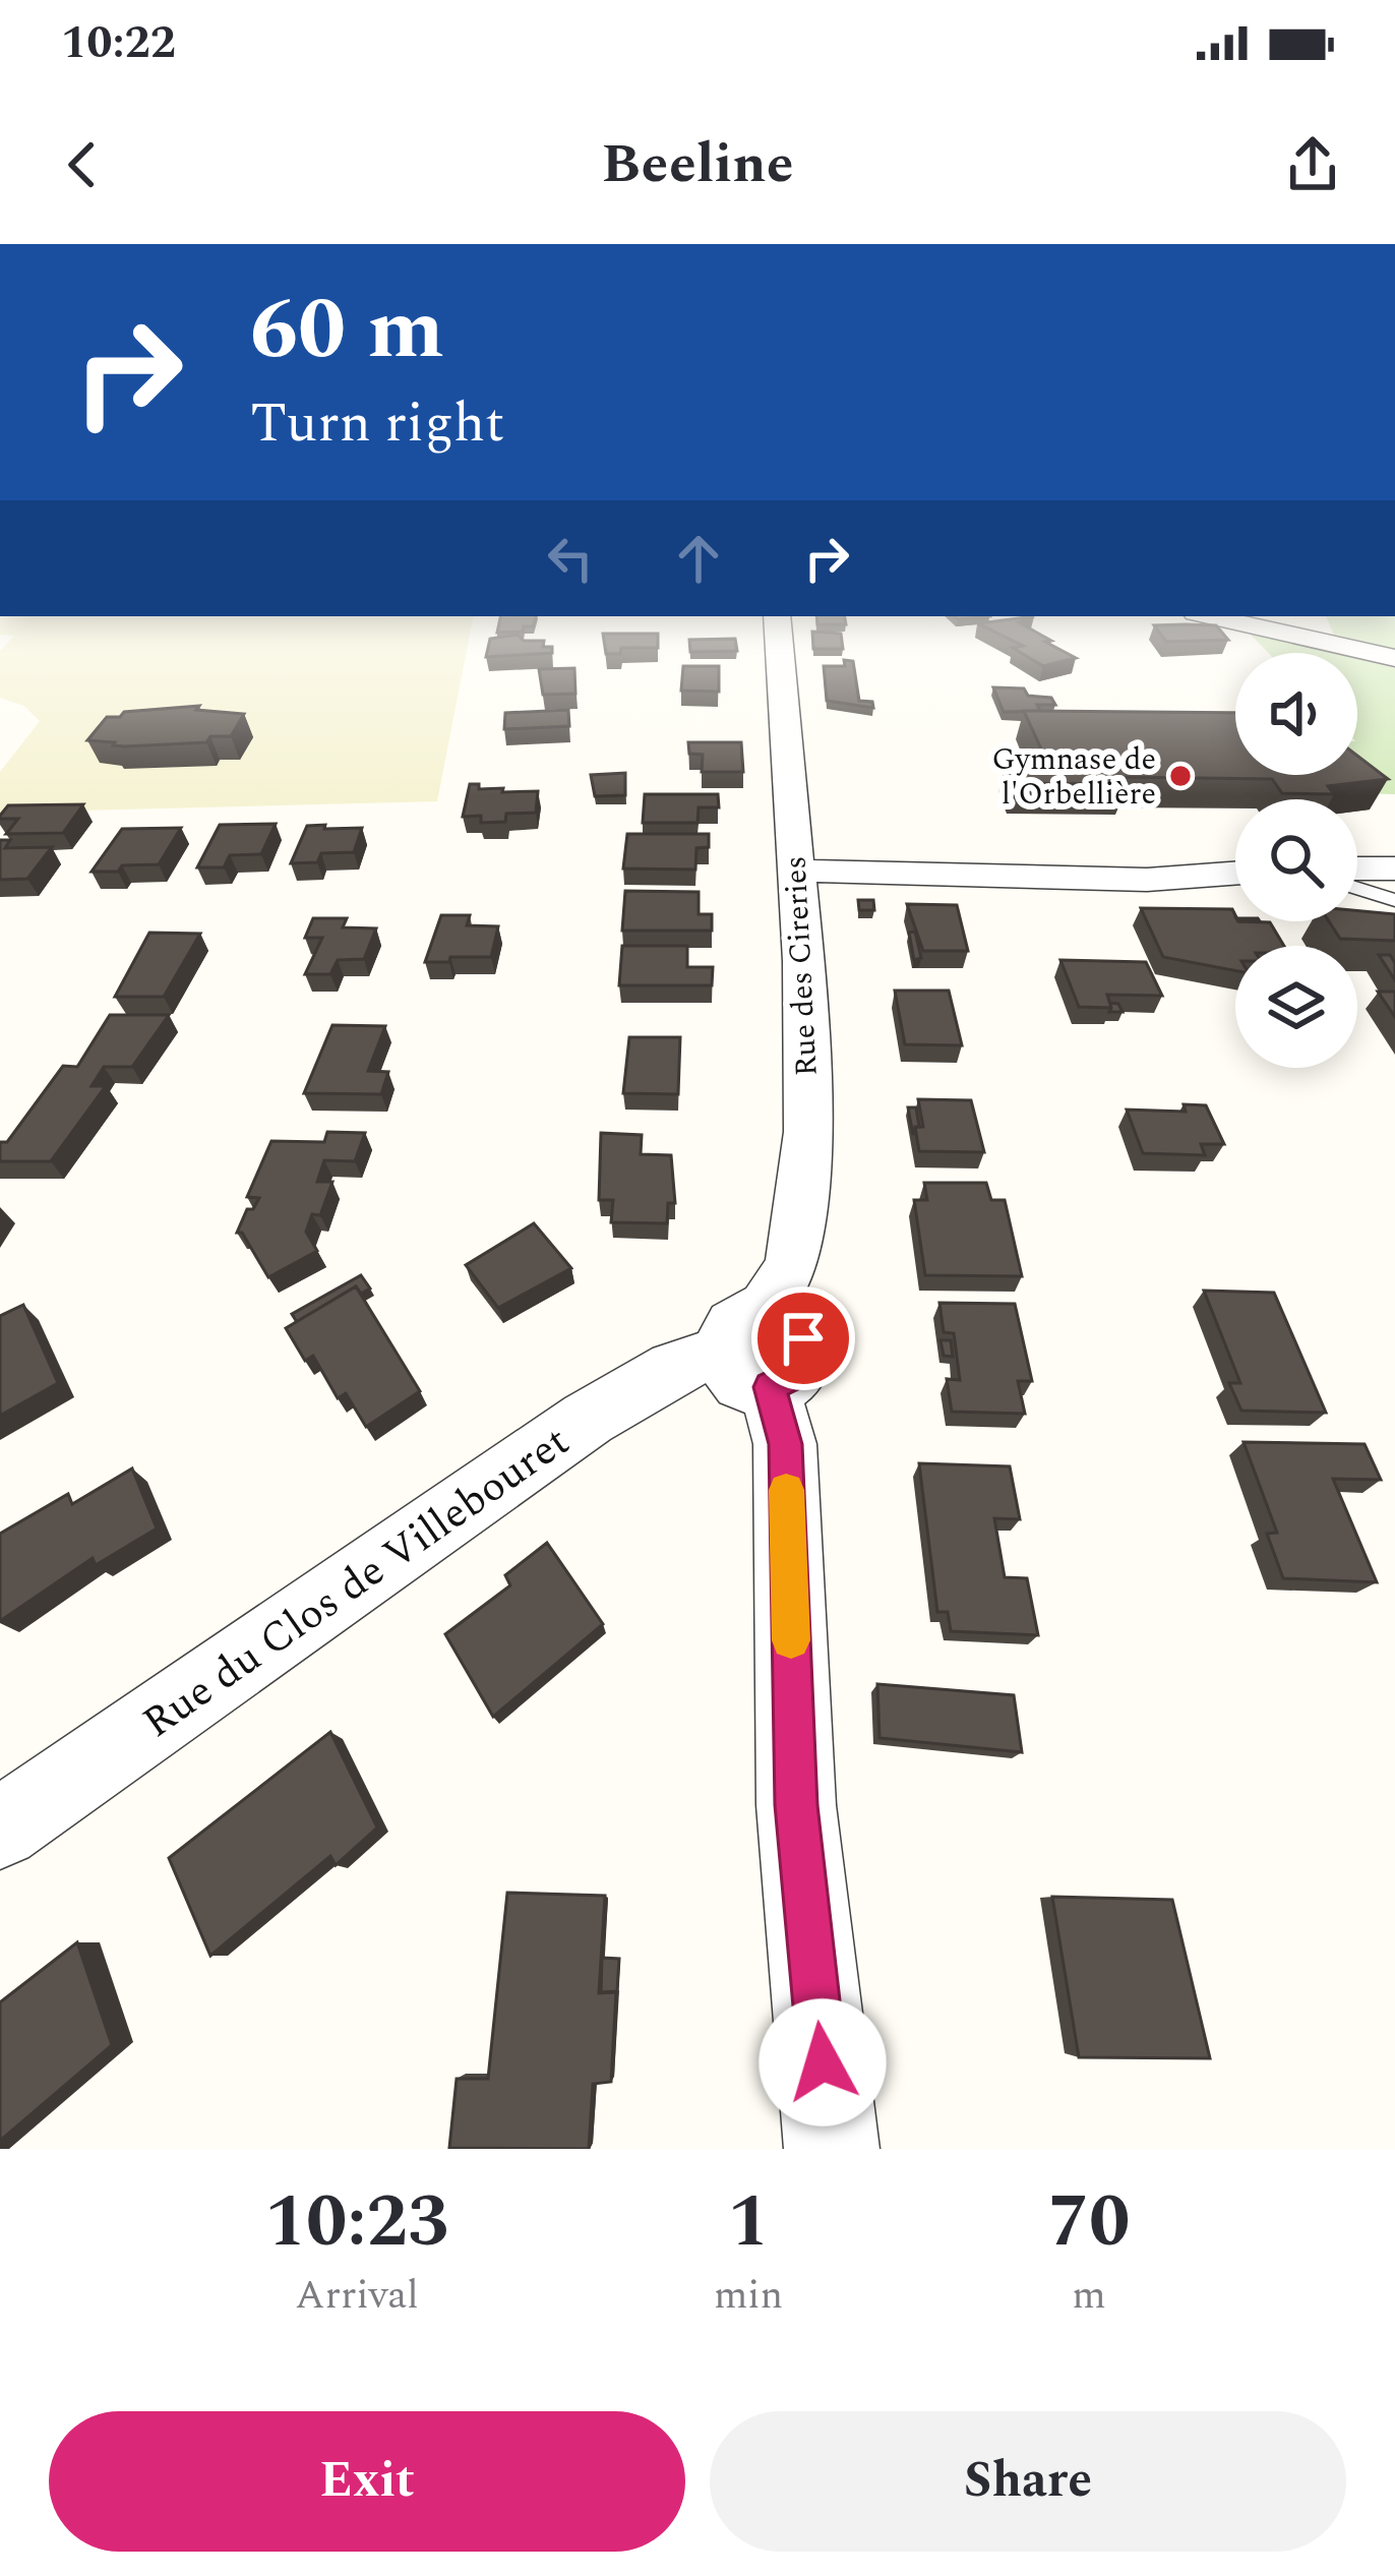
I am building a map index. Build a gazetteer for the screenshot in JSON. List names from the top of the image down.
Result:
{
  "streets": {
    "street": ["Rue des Cireries", "Rue du Clos de Villebouret"]
  },
  "crossings": [
    ["Rue des Cireries", "Rue du Clos de Villebouret"]
  ],
  "places": ["Gymnase de l'Orbellière"],
  "page": {
    "status": "10:22",
    "header": "Beeline",
    "turn": ["60 m", "Turn right"],
    "eta": [
      "10:23",
      "Arrival",
      "1",
      "min",
      "70",
      "m"
    ],
    "buttons": ["Exit", "Share"]
  }
}
